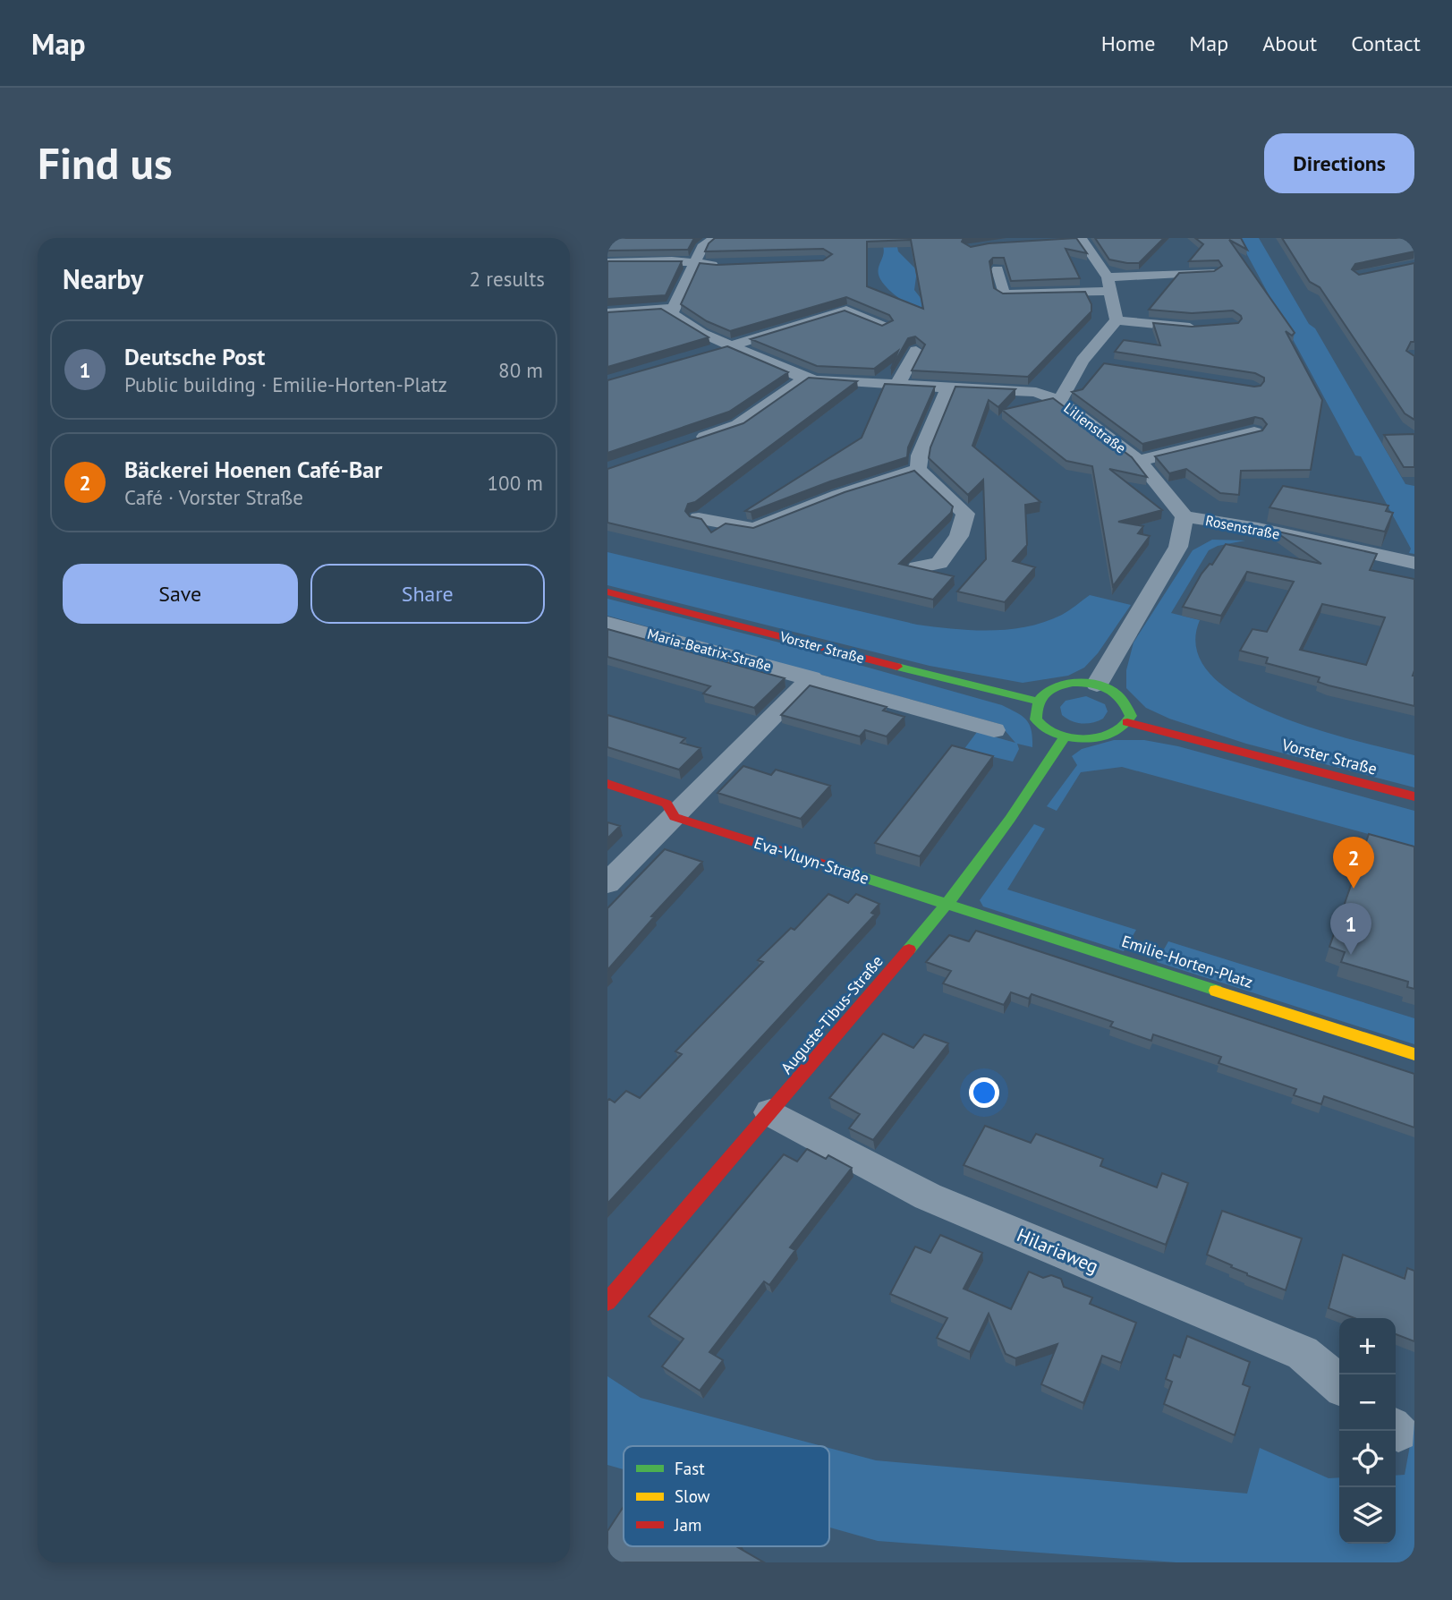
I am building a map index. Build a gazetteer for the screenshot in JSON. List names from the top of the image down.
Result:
{
  "streets": {
    "street": [
      "Lilienstraße",
      "Rosenstraße",
      "Vorster Straße",
      "Maria-Beatrix-Straße",
      "Eva-Vluyn-Straße",
      "Emilie-Horten-Platz",
      "Auguste-Tibus-Straße",
      "Hilariaweg"
    ]
  },
  "crossings": [
    ["Lilienstraße", "Rosenstraße"],
    ["Rosenstraße", "Vorster Straße"],
    ["Rosenstraße", "Auguste-Tibus-Straße"],
    ["Vorster Straße", "Auguste-Tibus-Straße"],
    ["Eva-Vluyn-Straße", "Emilie-Horten-Platz"],
    ["Eva-Vluyn-Straße", "Auguste-Tibus-Straße"],
    ["Emilie-Horten-Platz", "Auguste-Tibus-Straße"],
    ["Auguste-Tibus-Straße", "Hilariaweg"]
  ],
  "legend": ["Fast", "Slow", "Jam"],
  "page": {
    "header": "Map",
    "nav": [
      "Home",
      "Map",
      "About",
      "Contact"
    ],
    "buttons": [
      "Directions",
      ["Save", "Share"]
    ],
    "title": "Find us",
    "heading": ["Nearby", "2 results"],
    "list": [
      {
        "mark": "1",
        "name": "Deutsche Post",
        "note": "Public building · Emilie-Horten-Platz",
        "value": "80 m"
      },
      {
        "mark": "2",
        "name": "Bäckerei Hoenen Café-Bar",
        "note": "Café · Vorster Straße",
        "value": "100 m"
      }
    ],
    "pins": ["2", "1"],
    "map_buttons": ["+", "−"]
  }
}
